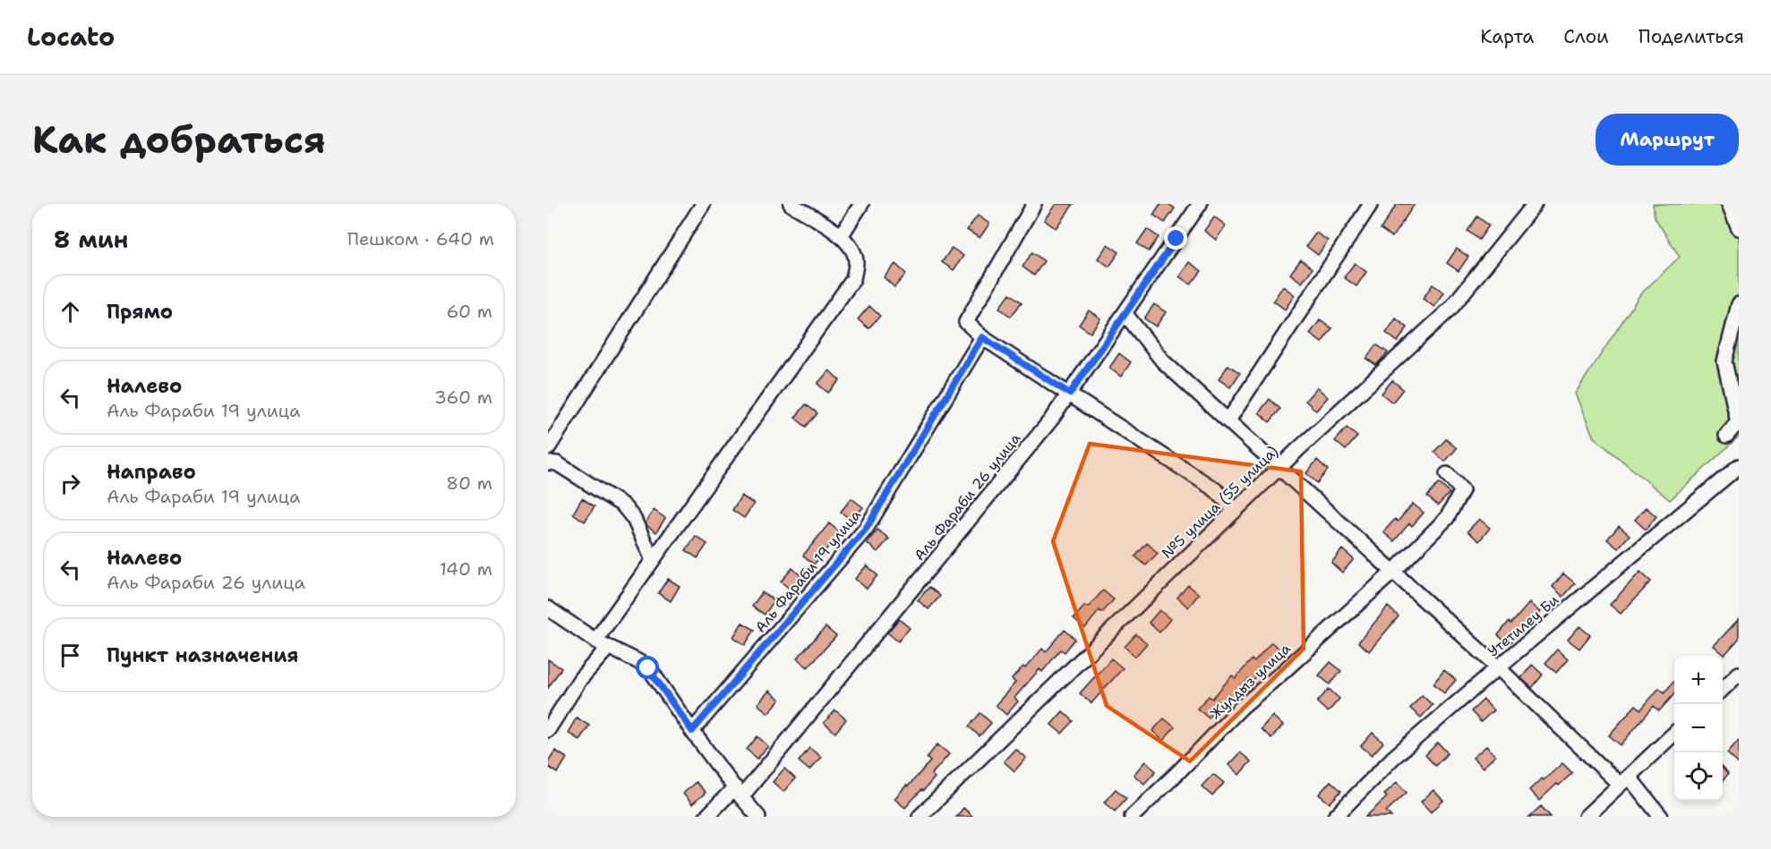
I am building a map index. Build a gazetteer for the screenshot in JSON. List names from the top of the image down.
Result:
{
  "streets": {
    "street": [
      "Аль Фараби 26 улица",
      "№5 улица (55 улица)",
      "Аль Фараби 19 улица",
      "Утетилеу Би",
      "Жулдыз улица"
    ]
  },
  "page": {
    "header": "Locato",
    "nav": ["Карта", "Слои", "Поделиться"],
    "buttons": "Маршрут",
    "title": "Как добраться",
    "heading": ["8 мин", "Пешком · 640 m"],
    "list": [
      ["Прямо", "60 m"],
      ["Налево", "Аль Фараби 19 улица", "360 m"],
      ["Направо", "Аль Фараби 19 улица", "80 m"],
      ["Налево", "Аль Фараби 26 улица", "140 m"],
      "Пункт назначения"
    ],
    "map_buttons": ["+", "−"]
  }
}
